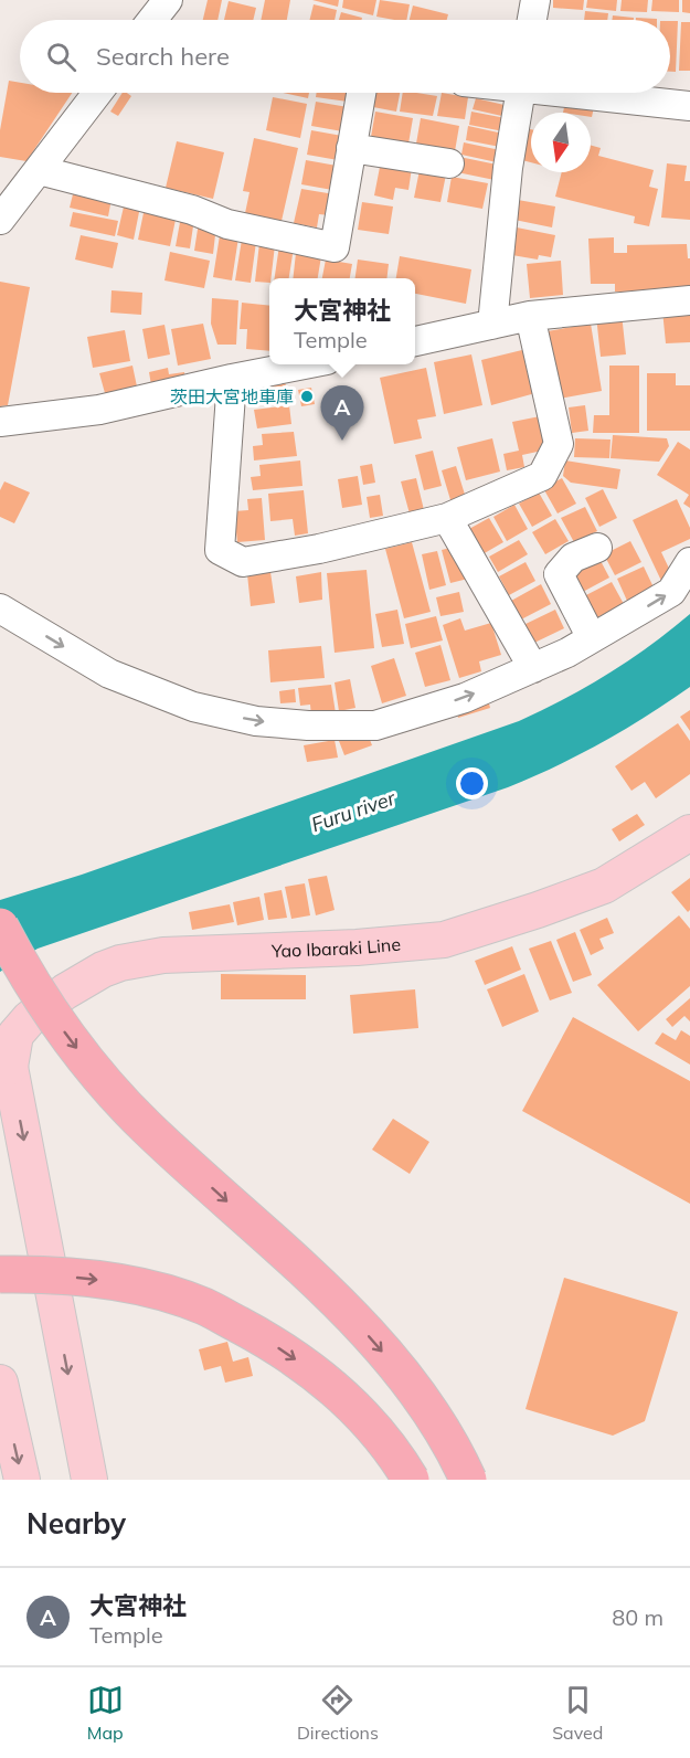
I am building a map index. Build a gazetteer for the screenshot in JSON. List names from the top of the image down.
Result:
{
  "streets": {
    "main road": ["Yao Ibaraki Line"]
  },
  "water": ["Furu river"],
  "places": ["茨田大宮地車庫"],
  "north": "bottom",
  "page": {
    "search": "Search here",
    "popup": ["大宮神社", "Temple"],
    "pins": "A",
    "heading": "Nearby",
    "list": [
      {
        "mark": "A",
        "name": "大宮神社",
        "note": "Temple",
        "value": "80 m"
      }
    ],
    "nav": ["Map", "Directions", "Saved"]
  }
}
